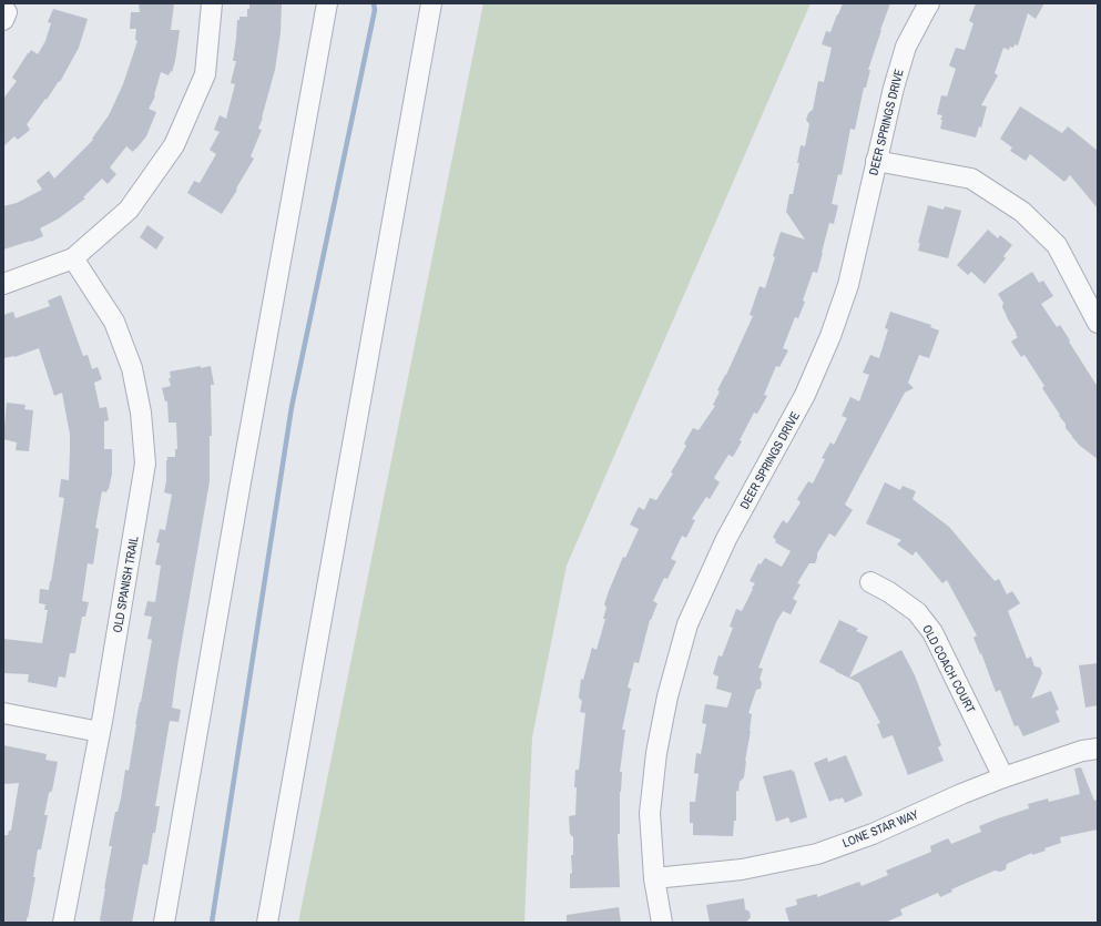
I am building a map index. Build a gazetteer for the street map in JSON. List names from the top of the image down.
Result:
{
  "streets": {
    "street": [
      "DEER SPRINGS DRIVE",
      "OLD SPANISH TRAIL",
      "OLD COACH COURT",
      "LONE STAR WAY"
    ]
  },
  "crossings": [
    ["DEER SPRINGS DRIVE", "LONE STAR WAY"],
    ["OLD COACH COURT", "LONE STAR WAY"]
  ]
}
